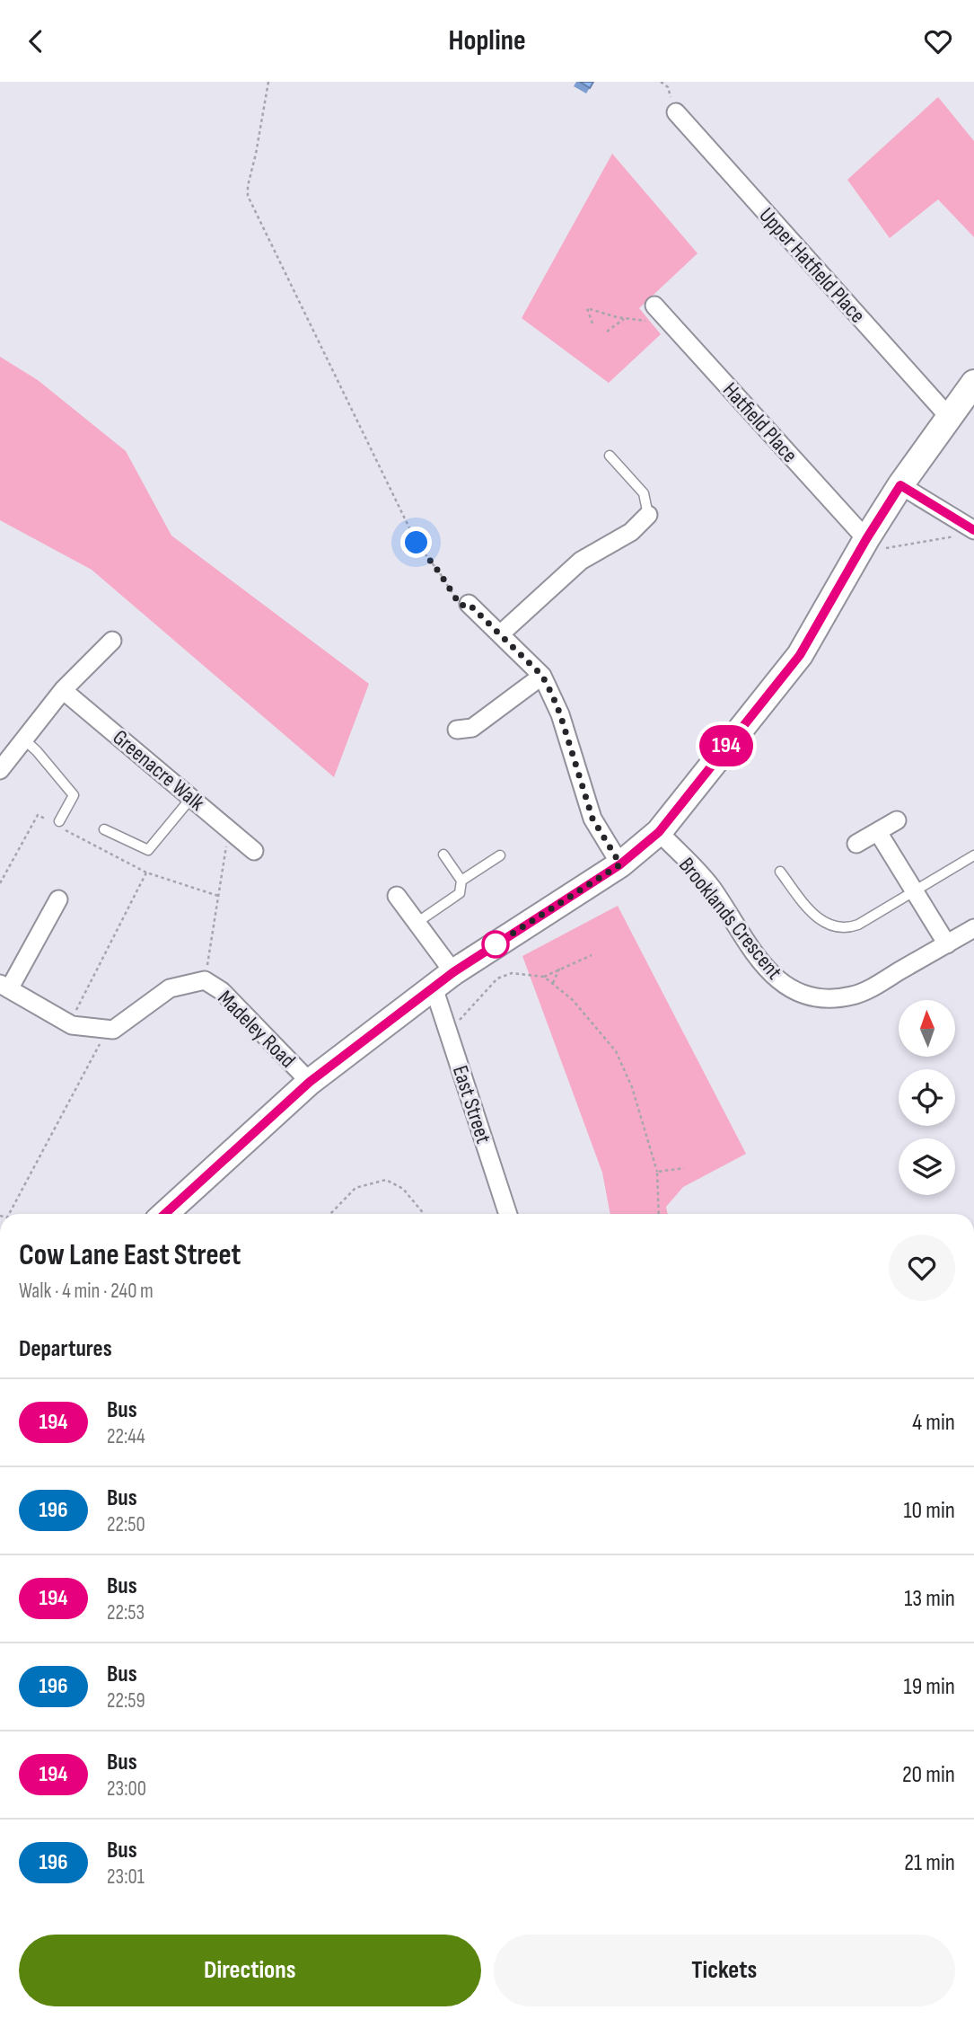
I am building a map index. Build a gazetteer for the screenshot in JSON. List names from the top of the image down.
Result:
{
  "streets": {
    "street": [
      "Upper Hatfield Place",
      "Hatfield Place",
      "Greenacre Walk",
      "Brooklands Crescent",
      "Madeley Road",
      "East Street"
    ]
  },
  "lines": ["bus line 194"],
  "north": "top",
  "page": {
    "header": "Hopline",
    "on_map": "194",
    "heading": [
      ["Cow Lane East Street", "Walk · 4 min · 240 m"],
      "Departures"
    ],
    "list": [
      {
        "mark": "194",
        "name": "Bus",
        "note": "22:44",
        "value": "4 min"
      },
      {
        "mark": "196",
        "name": "Bus",
        "note": "22:50",
        "value": "10 min"
      },
      {
        "mark": "194",
        "name": "Bus",
        "note": "22:53",
        "value": "13 min"
      },
      {
        "mark": "196",
        "name": "Bus",
        "note": "22:59",
        "value": "19 min"
      },
      {
        "mark": "194",
        "name": "Bus",
        "note": "23:00",
        "value": "20 min"
      },
      {
        "mark": "196",
        "name": "Bus",
        "note": "23:01",
        "value": "21 min"
      }
    ],
    "buttons": ["Directions", "Tickets"]
  }
}
